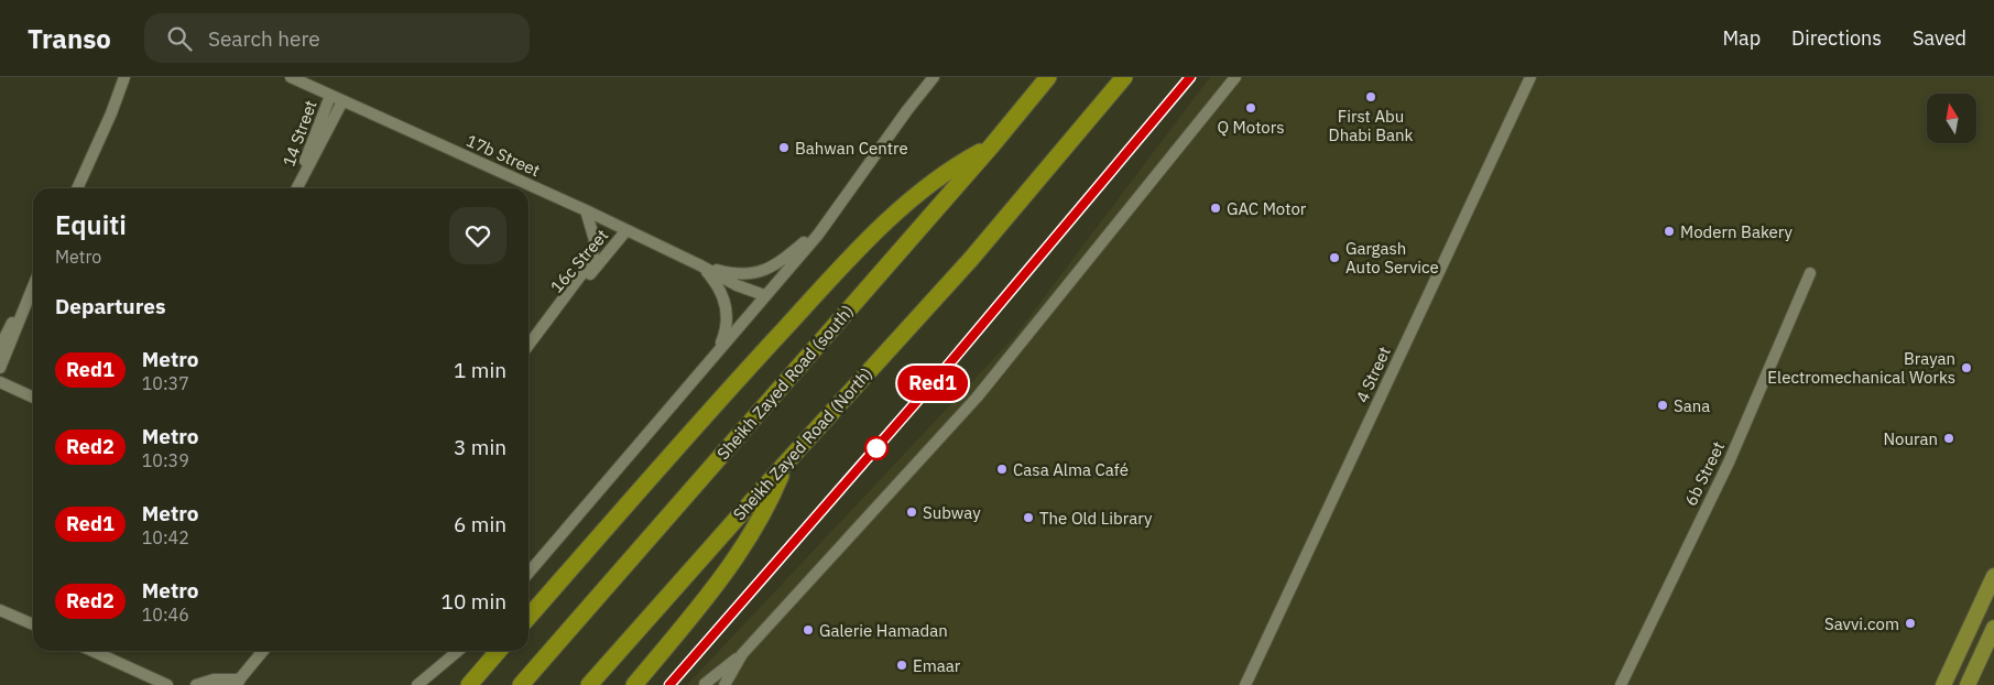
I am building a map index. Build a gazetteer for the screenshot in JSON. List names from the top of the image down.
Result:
{
  "streets": {
    "highway": ["Sheikh Zayed Road (south)", "Sheikh Zayed Road (North)"],
    "street": [
      "14 Street",
      "17b Street",
      "16c Street",
      "4 Street",
      "6b Street"
    ]
  },
  "crossings": [
    ["14 Street", "17b Street"],
    ["17b Street", "16c Street"]
  ],
  "places": [
    "First Abu Dhabi Bank",
    "Q Motors",
    "Bahwan Centre",
    "GAC Motor",
    "Modern Bakery",
    "Gargash Auto Service",
    "Brayan Electromechanical Works",
    "Sana",
    "Nouran",
    "Casa Alma Café",
    "Subway",
    "The Old Library",
    "Savvi.com",
    "Galerie Hamadan",
    "Emaar"
  ],
  "lines": ["metro line Red1"],
  "north": "top",
  "page": {
    "header": "Transo",
    "search": "Search here",
    "nav": ["Map", "Directions", "Saved"],
    "on_map": "Red1",
    "heading": [
      ["Equiti", "Metro"],
      "Departures"
    ],
    "list": [
      {
        "mark": "Red1",
        "name": "Metro",
        "note": "10:37",
        "value": "1 min"
      },
      {
        "mark": "Red2",
        "name": "Metro",
        "note": "10:39",
        "value": "3 min"
      },
      {
        "mark": "Red1",
        "name": "Metro",
        "note": "10:42",
        "value": "6 min"
      },
      {
        "mark": "Red2",
        "name": "Metro",
        "note": "10:46",
        "value": "10 min"
      }
    ]
  }
}
